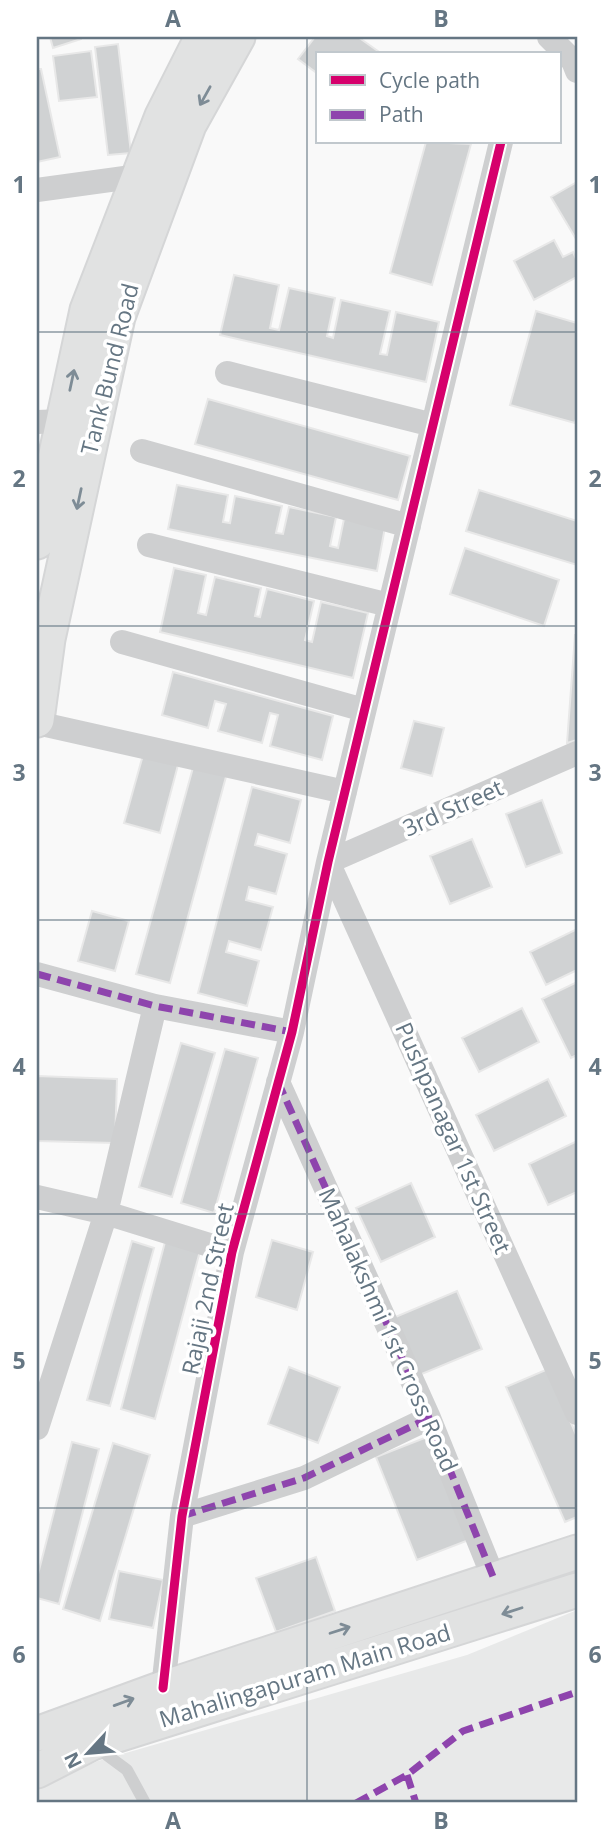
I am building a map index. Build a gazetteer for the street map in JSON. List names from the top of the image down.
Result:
{
  "streets": {
    "main road": ["Tank Bund Road", "Mahalingapuram Main Road"],
    "street": [
      "3rd Street",
      "Pushpanagar 1st Street",
      "Rajaji 2nd Street",
      "Mahalakshmi 1st Cross Road"
    ]
  },
  "crossings": [
    ["3rd Street", "Pushpanagar 1st Street"],
    ["3rd Street", "Rajaji 2nd Street"],
    ["Pushpanagar 1st Street", "Rajaji 2nd Street"],
    ["Rajaji 2nd Street", "Mahalakshmi 1st Cross Road"],
    ["Rajaji 2nd Street", "Mahalingapuram Main Road"],
    ["Mahalakshmi 1st Cross Road", "Mahalingapuram Main Road"]
  ],
  "legend": ["Cycle path", "Path"],
  "north": "bottom left",
  "grid": {
    "columns": ["A", "B"],
    "rows": [
      "1",
      "2",
      "3",
      "4",
      "5",
      "6"
    ]
  }
}
